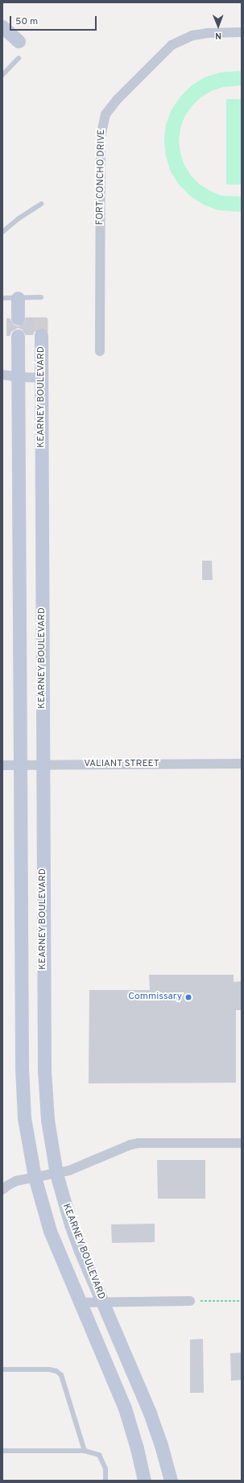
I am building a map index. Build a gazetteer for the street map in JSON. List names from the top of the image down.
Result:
{
  "streets": {
    "street": ["FORT CONCHO DRIVE", "KEARNEY BOULEVARD", "VALIANT STREET"]
  },
  "crossings": [
    ["KEARNEY BOULEVARD", "VALIANT STREET"]
  ],
  "places": ["Commissary"],
  "scale_bar": "50 m",
  "north": "bottom"
}
